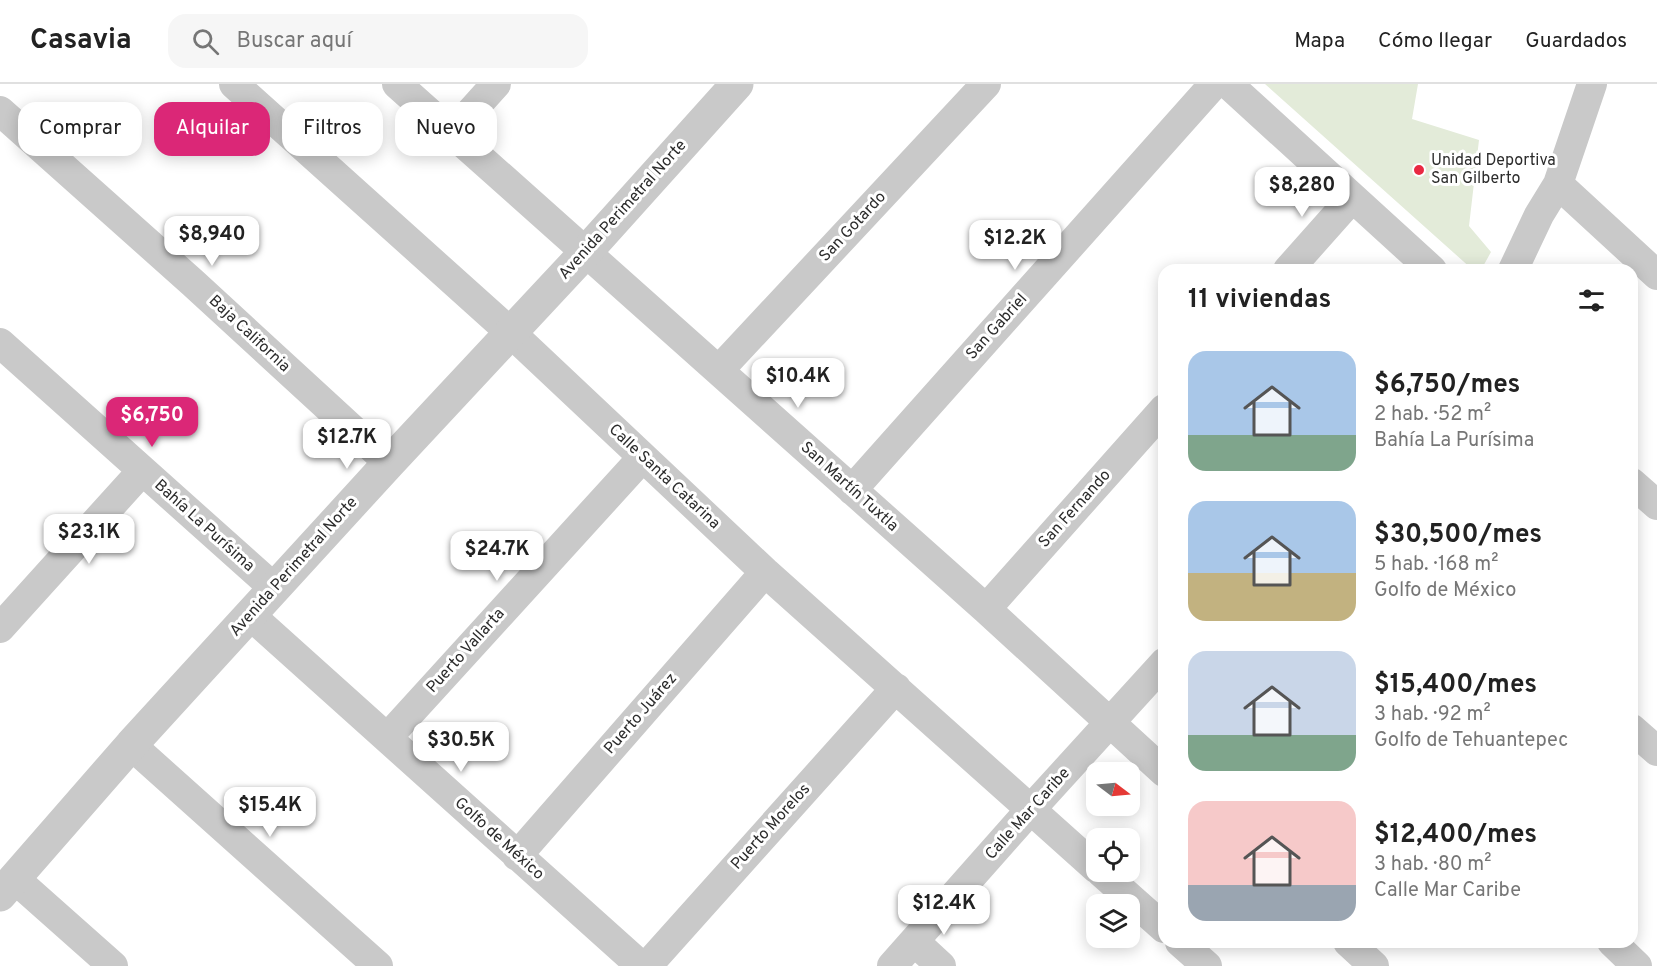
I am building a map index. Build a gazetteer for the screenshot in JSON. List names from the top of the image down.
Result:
{
  "streets": {
    "street": [
      "Avenida Perimetral Norte",
      "San Gotardo",
      "San Gabriel",
      "Baja California",
      "Calle Santa Catarina",
      "San Martín Tuxtla",
      "San Fernando",
      "Bahía La Purísima",
      "Puerto Vallarta",
      "Puerto Juárez",
      "Calle Mar Caribe",
      "Puerto Morelos",
      "Golfo de México"
    ]
  },
  "crossings": [
    ["Avenida Perimetral Norte", "Baja California"],
    ["Avenida Perimetral Norte", "Calle Santa Catarina"],
    ["Avenida Perimetral Norte", "San Martín Tuxtla"],
    ["Avenida Perimetral Norte", "Bahía La Purísima"],
    ["Avenida Perimetral Norte", "Golfo de México"],
    ["San Gotardo", "San Martín Tuxtla"],
    ["San Gabriel", "San Martín Tuxtla"],
    ["Calle Santa Catarina", "Puerto Vallarta"],
    ["Calle Santa Catarina", "Puerto Juárez"],
    ["Calle Santa Catarina", "Calle Mar Caribe"],
    ["Calle Santa Catarina", "Puerto Morelos"],
    ["San Martín Tuxtla", "San Fernando"],
    ["San Martín Tuxtla", "Calle Mar Caribe"],
    ["Puerto Vallarta", "Golfo de México"],
    ["Puerto Juárez", "Golfo de México"]
  ],
  "places": ["Unidad Deportiva San Gilberto"],
  "north": "right",
  "page": {
    "header": "Casavia",
    "search": "Buscar aquí",
    "nav": ["Mapa", "Cómo llegar", "Guardados"],
    "chip": [
      "Comprar",
      "Alquilar",
      "Filtros",
      "Nuevo"
    ],
    "price": [
      "$8,280",
      "$8,940",
      "$12.2K",
      "$10.4K",
      "$6,750",
      "$12.7K",
      "$23.1K",
      "$24.7K",
      "$30.5K",
      "$15.4K",
      "$12.4K"
    ],
    "heading": "11 viviendas",
    "list": [
      {
        "name": "$6,750/mes",
        "note": "2 hab. · 52 m² · Bahía La Purísima"
      },
      {
        "name": "$30,500/mes",
        "note": "5 hab. · 168 m² · Golfo de México"
      },
      {
        "name": "$15,400/mes",
        "note": "3 hab. · 92 m² · Golfo de Tehuantepec"
      },
      {
        "name": "$12,400/mes",
        "note": "3 hab. · 80 m² · Calle Mar Caribe"
      }
    ]
  }
}
